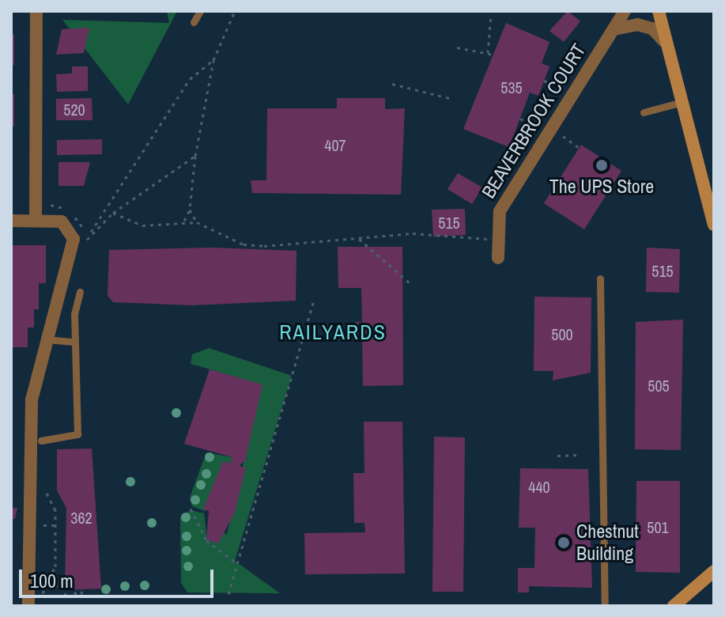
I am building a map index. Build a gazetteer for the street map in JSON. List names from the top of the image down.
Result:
{
  "streets": {
    "street": ["BEAVERBROOK COURT"]
  },
  "districts": ["RAILYARDS"],
  "places": ["The UPS Store", "Chestnut Building"],
  "house_numbers": [
    "535",
    "520",
    "407",
    "515",
    "515",
    "500",
    "505",
    "440",
    "362",
    "501"
  ],
  "scale_bar": "100 m"
}
